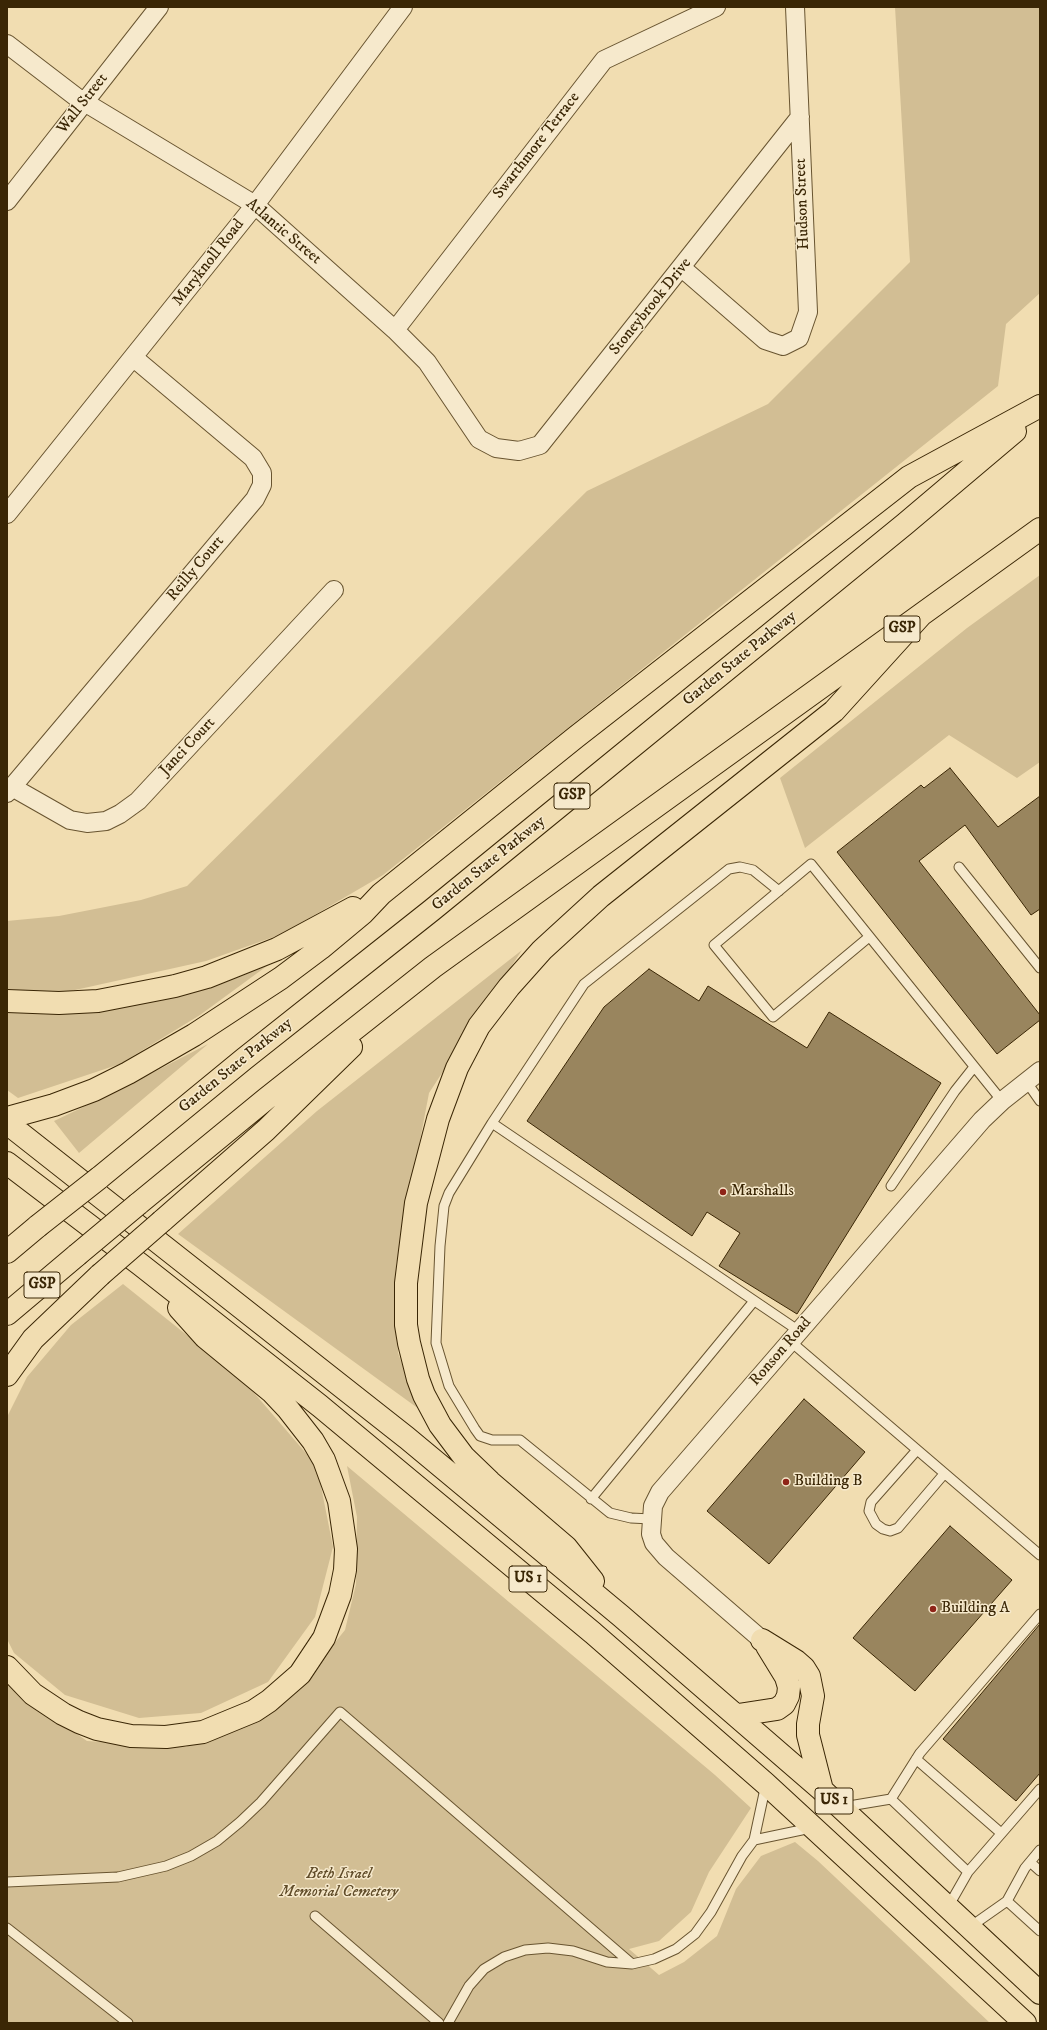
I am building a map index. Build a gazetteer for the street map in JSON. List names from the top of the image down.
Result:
{
  "streets": {
    "highway": ["GSP", "Garden State Parkway", "US 1"],
    "street": [
      "Wall Street",
      "Swarthmore Terrace",
      "Hudson Street",
      "Atlantic Street",
      "Maryknoll Road",
      "Stoneybrook Drive",
      "Reilly Court",
      "Janci Court",
      "Ronson Road"
    ]
  },
  "crossings": [
    ["Wall Street", "Atlantic Street"],
    ["Swarthmore Terrace", "Atlantic Street"],
    ["Hudson Street", "Stoneybrook Drive"],
    ["Atlantic Street", "Maryknoll Road"],
    ["Atlantic Street", "Stoneybrook Drive"],
    ["Maryknoll Road", "Reilly Court"],
    ["Reilly Court", "Janci Court"]
  ],
  "parks": ["Beth Israel Memorial Cemetery"],
  "places": ["Marshalls", "Building B", "Building A"]
}
